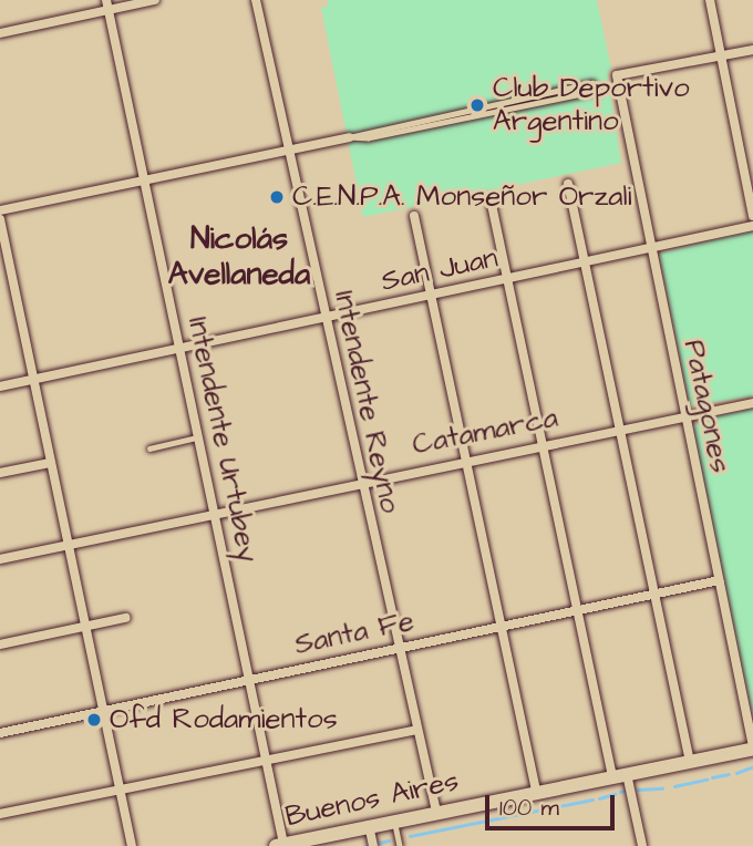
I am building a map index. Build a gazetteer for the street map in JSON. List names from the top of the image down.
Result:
{
  "streets": {
    "main road": ["Buenos Aires"],
    "street": [
      "San Juan",
      "Intendente Reyno",
      "Patagones",
      "Catamarca",
      "Intendente Urtubey",
      "Santa Fe"
    ]
  },
  "crossings": [
    ["San Juan", "Intendente Reyno"],
    ["San Juan", "Patagones"],
    ["San Juan", "Intendente Urtubey"],
    ["Intendente Reyno", "Catamarca"],
    ["Intendente Reyno", "Santa Fe"],
    ["Intendente Reyno", "Buenos Aires"],
    ["Patagones", "Catamarca"],
    ["Patagones", "Santa Fe"],
    ["Patagones", "Buenos Aires"],
    ["Catamarca", "Intendente Urtubey"],
    ["Intendente Urtubey", "Santa Fe"],
    ["Intendente Urtubey", "Buenos Aires"]
  ],
  "districts": ["Nicolás Avellaneda"],
  "places": ["Club Deportivo Argentino", "C.E.N.P.A. Monseñor Orzali", "Ofd Rodamientos"],
  "scale_bar": "100 m"
}
